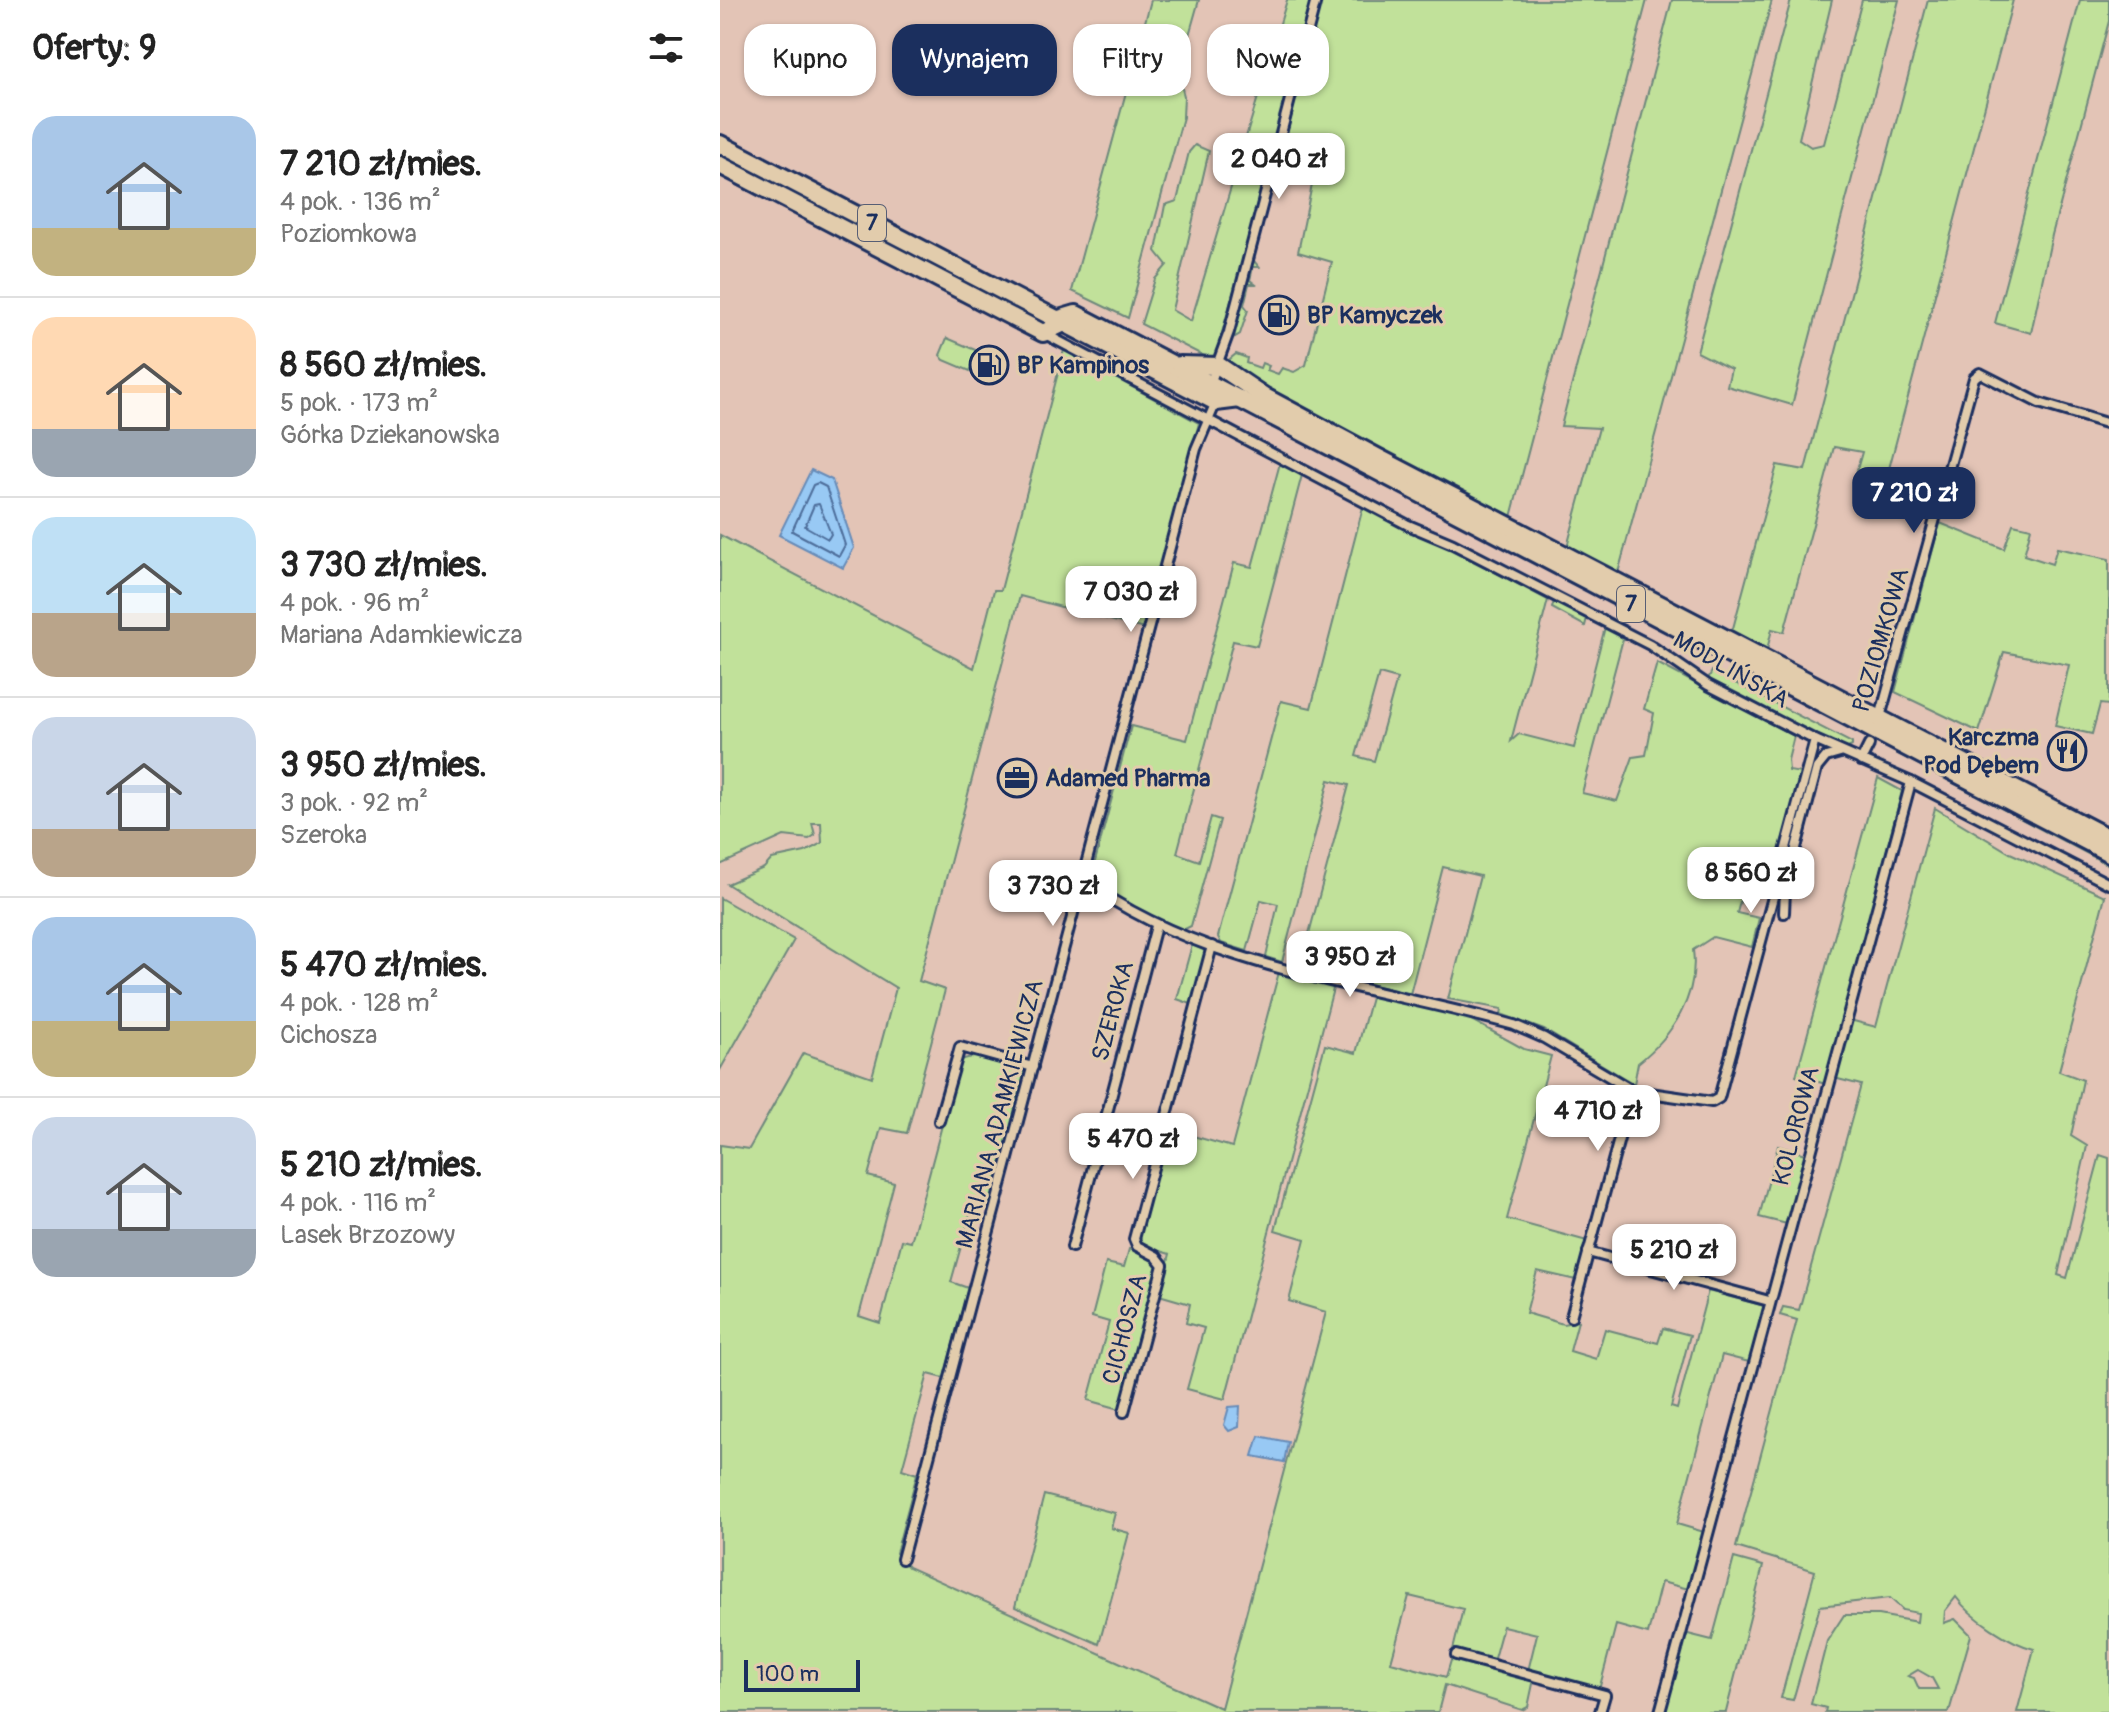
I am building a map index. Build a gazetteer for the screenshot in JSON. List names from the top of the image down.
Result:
{
  "streets": {
    "highway": ["7"],
    "street": [
      "POZIOMKOWA",
      "MODLIŃSKA",
      "SZEROKA",
      "MARIANA ADAMKIEWICZA",
      "KOLOROWA",
      "CICHOSZA"
    ]
  },
  "crossings": [
    ["7", "POZIOMKOWA"],
    ["7", "MARIANA ADAMKIEWICZA"],
    ["MODLIŃSKA", "MARIANA ADAMKIEWICZA"],
    ["MODLIŃSKA", "KOLOROWA"]
  ],
  "places": {
    "fuel station": ["BP Kamyczek", "BP Kampinos"],
    "restaurant": ["Karczma Pod Dębem"],
    "office": ["Adamed Pharma"]
  },
  "scale_bar": "100 m",
  "page": {
    "heading": "Oferty: 9",
    "chip": [
      "Kupno",
      "Wynajem",
      "Filtry",
      "Nowe"
    ],
    "list": [
      {
        "name": "7 210 zł/mies.",
        "note": "4 pok. · 136 m² · Poziomkowa"
      },
      {
        "name": "8 560 zł/mies.",
        "note": "5 pok. · 173 m² · Górka Dziekanowska"
      },
      {
        "name": "3 730 zł/mies.",
        "note": "4 pok. · 96 m² · Mariana Adamkiewicza"
      },
      {
        "name": "3 950 zł/mies.",
        "note": "3 pok. · 92 m² · Szeroka"
      },
      {
        "name": "5 470 zł/mies.",
        "note": "4 pok. · 128 m² · Cichosza"
      },
      {
        "name": "5 210 zł/mies.",
        "note": "4 pok. · 116 m² · Lasek Brzozowy"
      }
    ],
    "price": [
      "2 040 zł",
      "7 210 zł",
      "7 030 zł",
      "8 560 zł",
      "3 730 zł",
      "3 950 zł",
      "4 710 zł",
      "5 470 zł",
      "5 210 zł"
    ],
    "scale": "100 m"
  }
}
